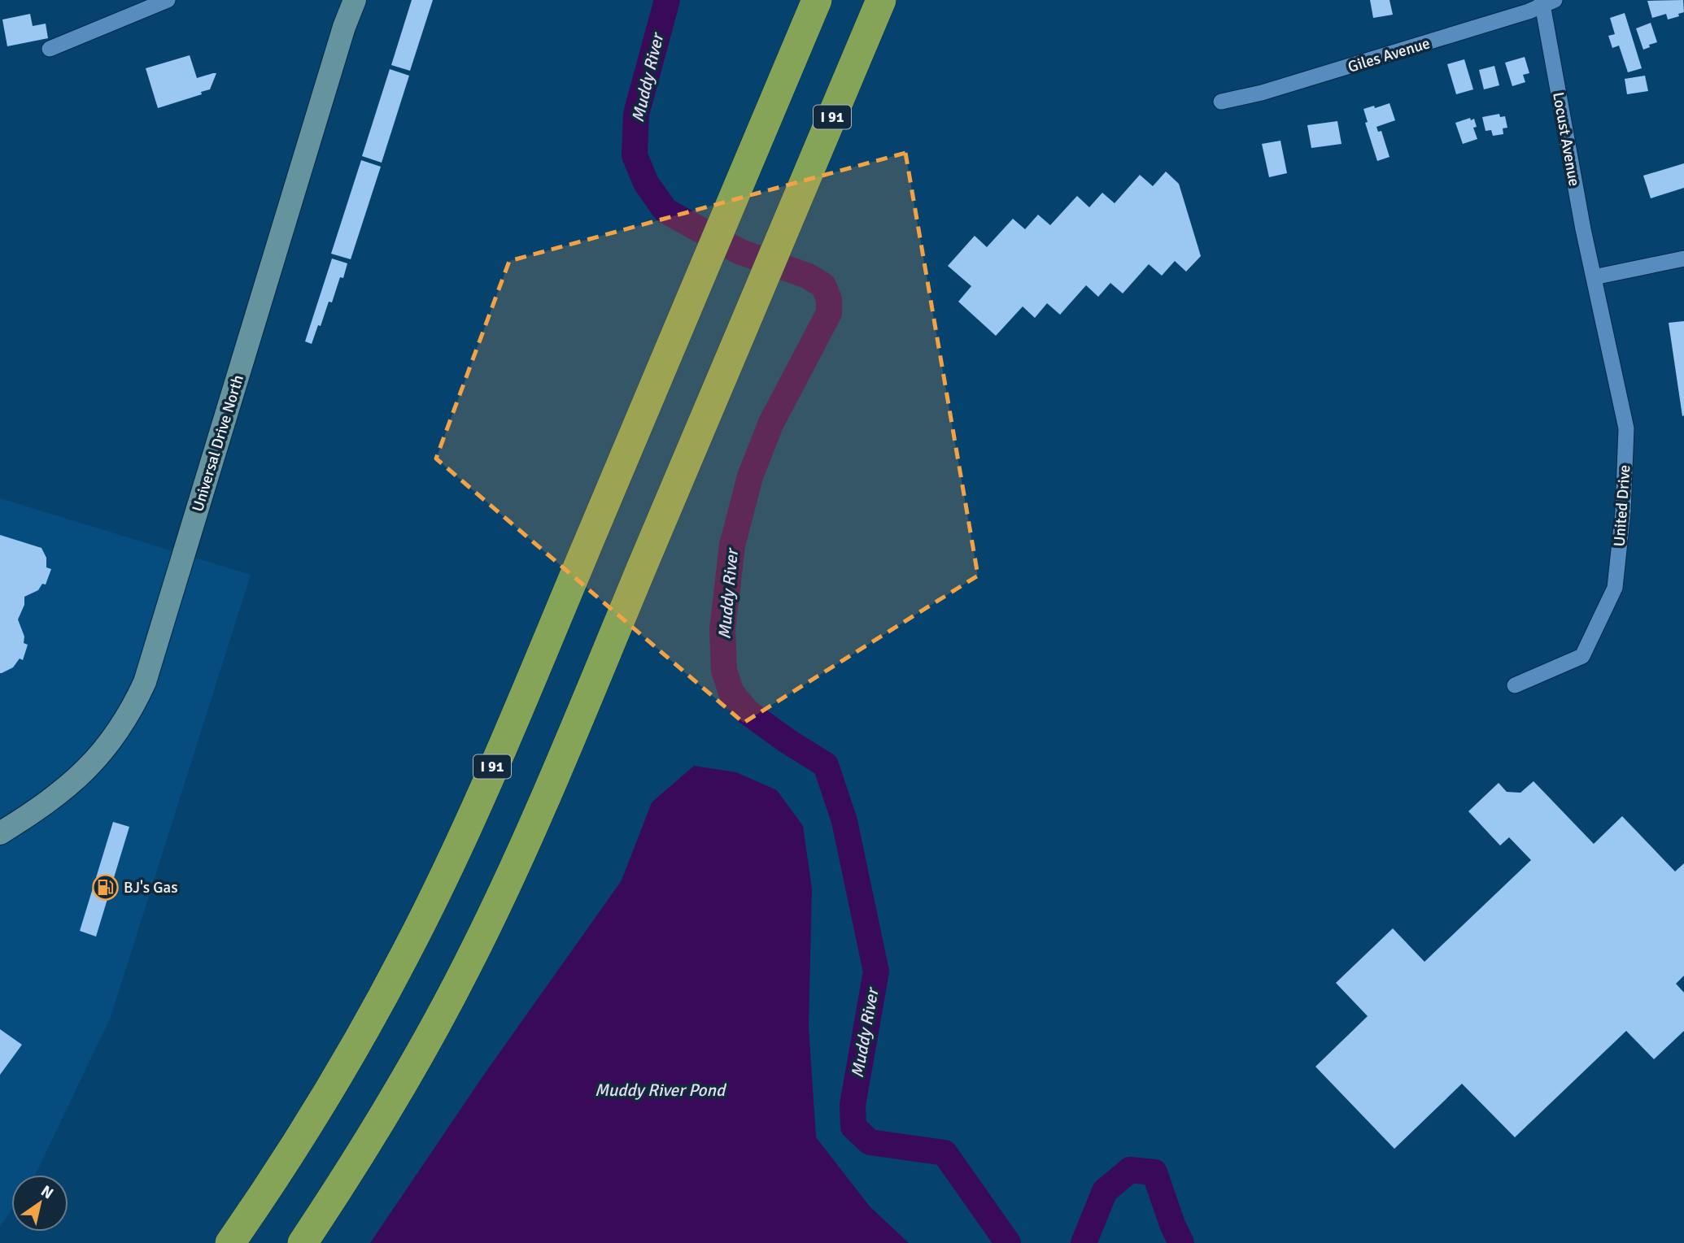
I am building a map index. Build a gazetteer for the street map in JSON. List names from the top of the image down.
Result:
{
  "streets": {
    "highway": ["I 91"],
    "street": [
      "Giles Avenue",
      "Locust Avenue",
      "Universal Drive North",
      "United Drive"
    ]
  },
  "crossings": [
    ["Giles Avenue", "Locust Avenue"],
    ["Locust Avenue", "United Drive"]
  ],
  "water": ["Muddy River", "Muddy River Pond"],
  "places": {
    "fuel station": ["BJ's Gas"]
  },
  "north": "top right"
}
